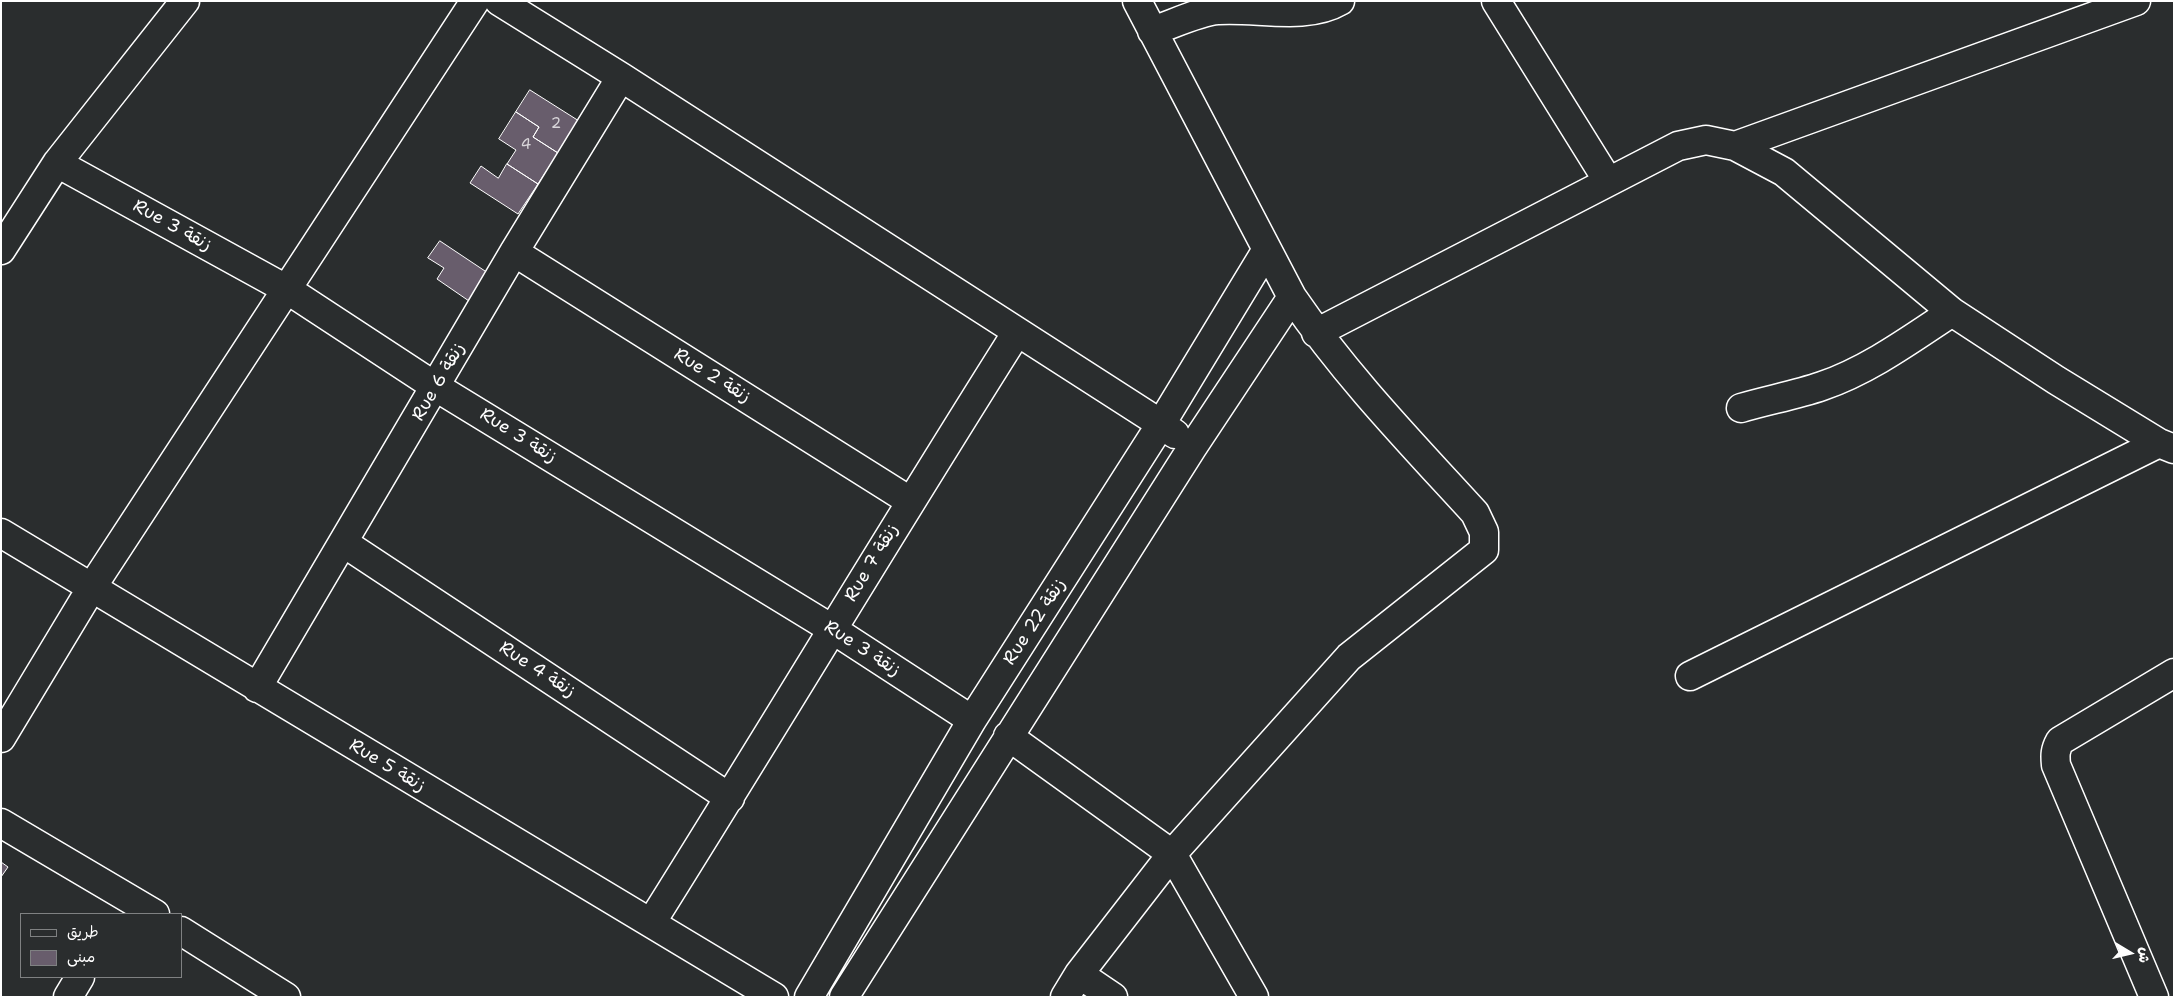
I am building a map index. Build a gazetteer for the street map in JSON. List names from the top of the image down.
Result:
{
  "streets": {
    "street": [
      "Rue 3 زنقة",
      "Rue 2 زنقة",
      "Rue 6 زنقة",
      "Rue 7 زنقة",
      "Rue 22 زنقة",
      "Rue 4 زنقة",
      "Rue 5 زنقة"
    ]
  },
  "crossings": [
    ["Rue 3 زنقة", "Rue 6 زنقة"],
    ["Rue 3 زنقة", "Rue 7 زنقة"],
    ["Rue 3 زنقة", "Rue 22 زنقة"],
    ["Rue 2 زنقة", "Rue 6 زنقة"],
    ["Rue 2 زنقة", "Rue 7 زنقة"],
    ["Rue 6 زنقة", "Rue 4 زنقة"],
    ["Rue 6 زنقة", "Rue 5 زنقة"],
    ["Rue 7 زنقة", "Rue 4 زنقة"],
    ["Rue 7 زنقة", "Rue 5 زنقة"]
  ],
  "house_numbers": ["2", "4"],
  "legend": ["طريق", "مبنى"],
  "north": "right"
}
